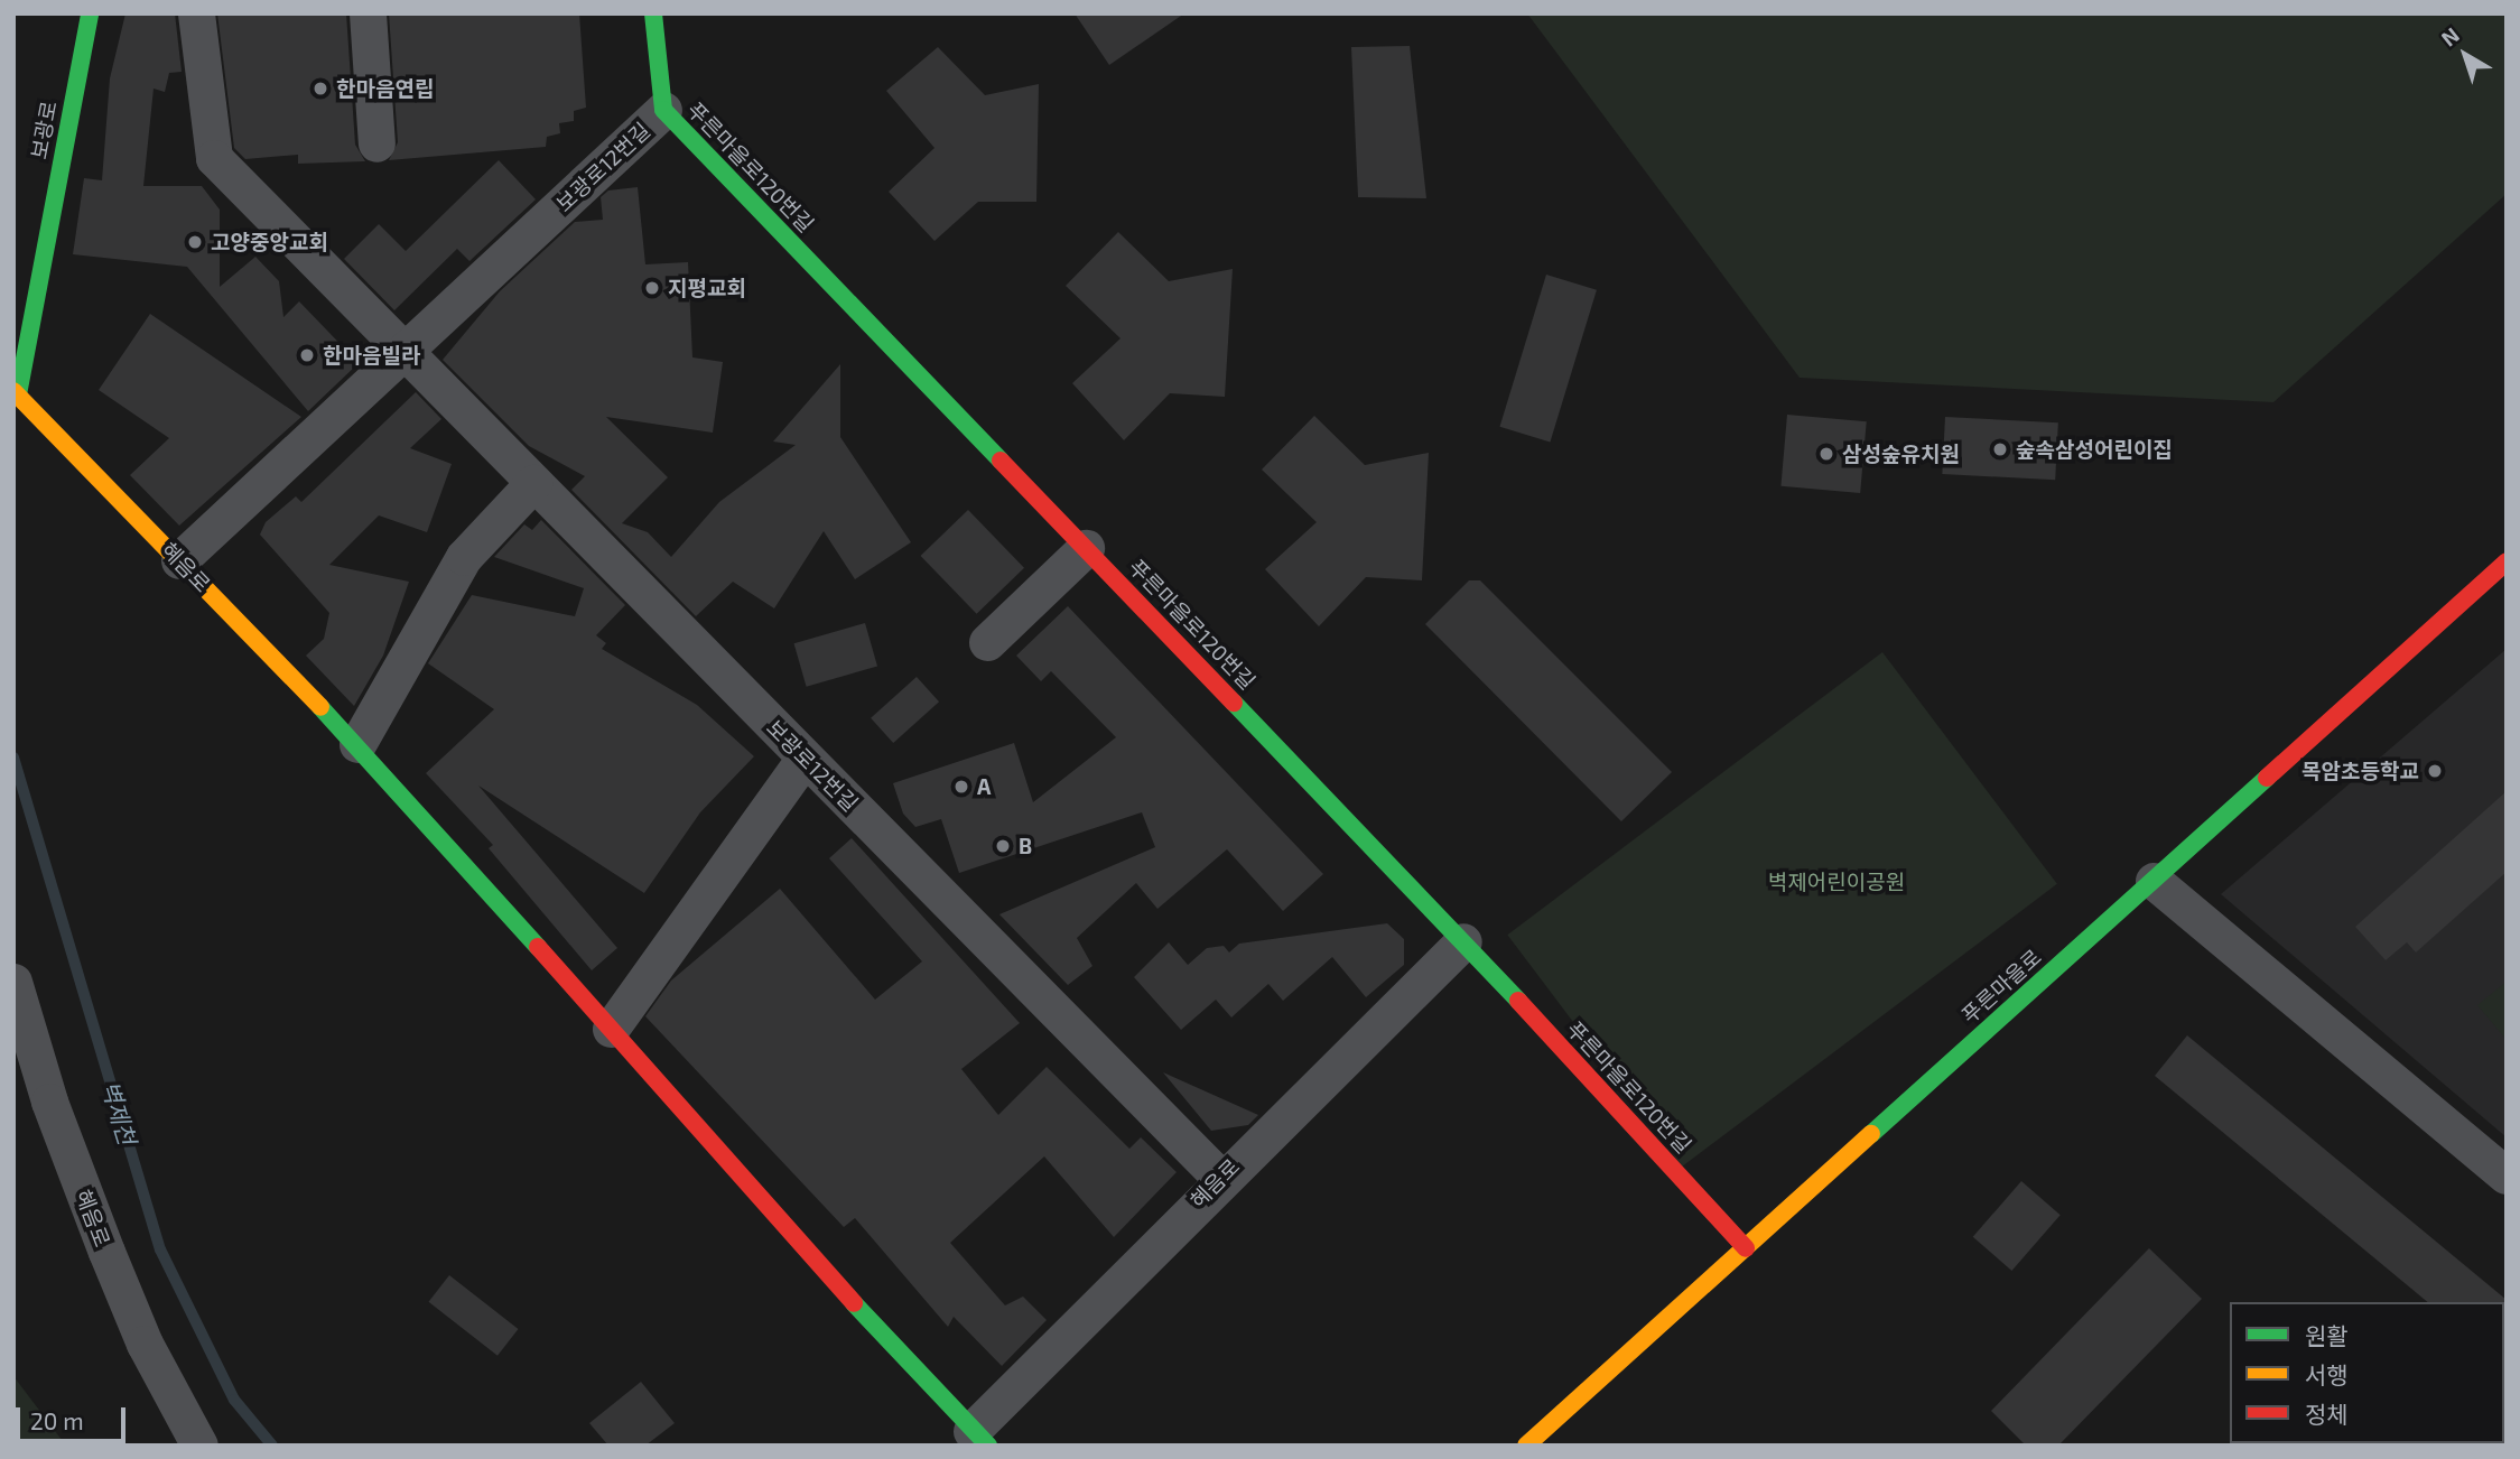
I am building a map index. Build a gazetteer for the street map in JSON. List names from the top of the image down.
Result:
{
  "streets": {
    "main road": [
      "보광로",
      "푸른마을로120번길",
      "혜음로",
      "푸른마을로"
    ],
    "street": ["보광로12번길"]
  },
  "crossings": [
    ["보광로", "혜음로"],
    ["보광로12번길", "푸른마을로120번길"],
    ["보광로12번길", "혜음로"],
    ["푸른마을로120번길", "혜음로"],
    ["푸른마을로120번길", "푸른마을로"]
  ],
  "water": ["벽제천"],
  "parks": ["벽제어린이공원"],
  "places": [
    "한마음연립",
    "고양중앙교회",
    "지평교회",
    "한마음빌라",
    "숲속삼성어린이집",
    "삼성숲유치원",
    "목암초등학교",
    "A",
    "B"
  ],
  "legend": ["원활", "서행", "정체"],
  "scale_bar": "20 m",
  "north": "top left"
}
